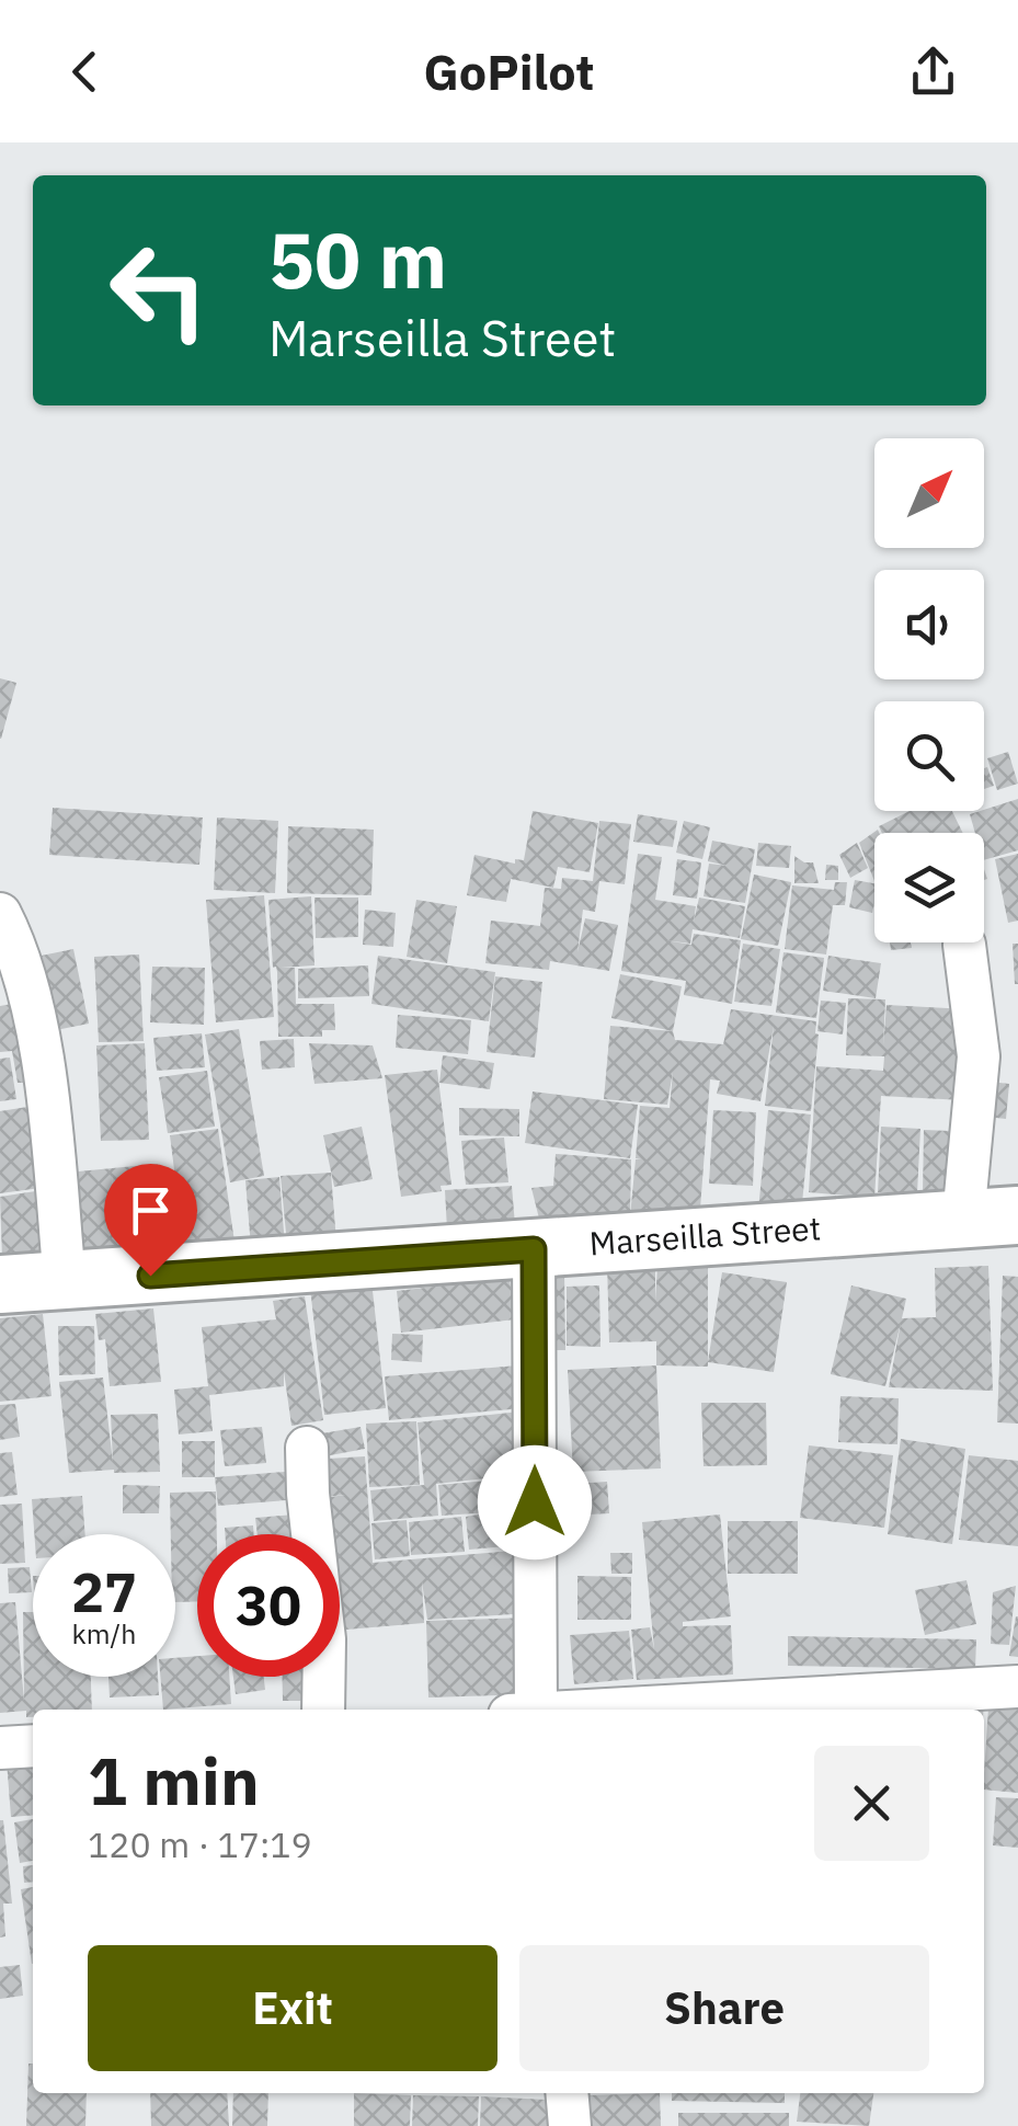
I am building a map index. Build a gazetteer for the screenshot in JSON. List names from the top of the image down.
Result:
{
  "streets": {
    "main road": ["Marseilla Street"]
  },
  "north": "top right",
  "page": {
    "header": "GoPilot",
    "turn": ["50 m", "Marseilla Street"],
    "speed": "27 km/h",
    "limit": "30",
    "heading": ["1 min", "120 m · 17:19"],
    "buttons": ["Exit", "Share"]
  }
}
